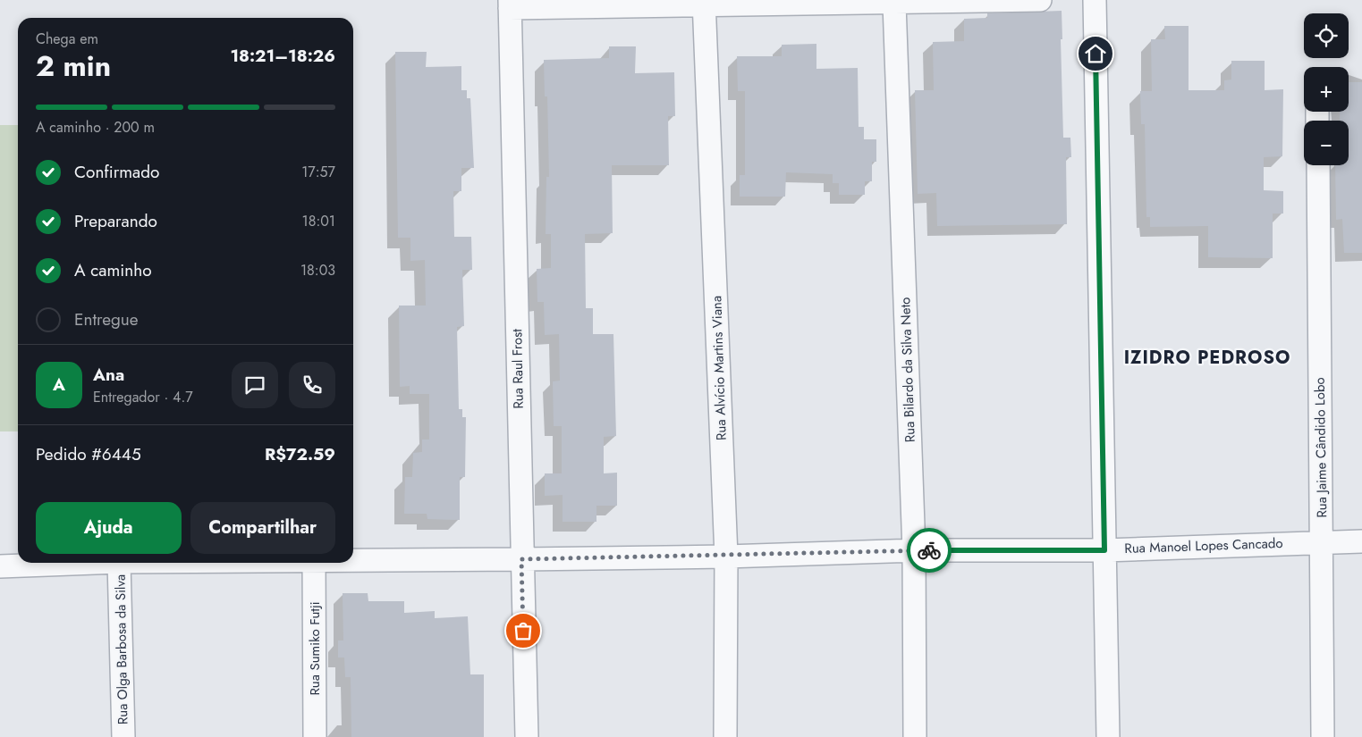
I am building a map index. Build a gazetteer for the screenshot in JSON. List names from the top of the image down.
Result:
{
  "streets": {
    "street": [
      "Rua Alvício Martins Viana",
      "Rua Raul Frost",
      "Rua Bilardo da Silva Neto",
      "Rua Jaime Cândido Lobo",
      "Rua Manoel Lopes Cancado",
      "Rua Sumiko Futji",
      "Rua Olga Barbosa da Silva"
    ]
  },
  "crossings": [
    ["Rua Alvício Martins Viana", "Rua Manoel Lopes Cancado"],
    ["Rua Raul Frost", "Rua Manoel Lopes Cancado"],
    ["Rua Bilardo da Silva Neto", "Rua Manoel Lopes Cancado"],
    ["Rua Jaime Cândido Lobo", "Rua Manoel Lopes Cancado"]
  ],
  "districts": ["IZIDRO PEDROSO"],
  "page": {
    "map_buttons": ["+", "−"],
    "heading": ["2 min", "Chega em", "18:21–18:26"],
    "panel": [
      "Ana",
      "Entregador · 4.7",
      "Pedido #6445",
      "R$72.59"
    ],
    "bar": "A caminho · 200 m",
    "list": [
      ["Confirmado", "17:57"],
      ["Preparando", "18:01"],
      ["A caminho", "18:03"],
      "Entregue"
    ],
    "round": "A",
    "buttons": ["Ajuda", "Compartilhar"]
  }
}
